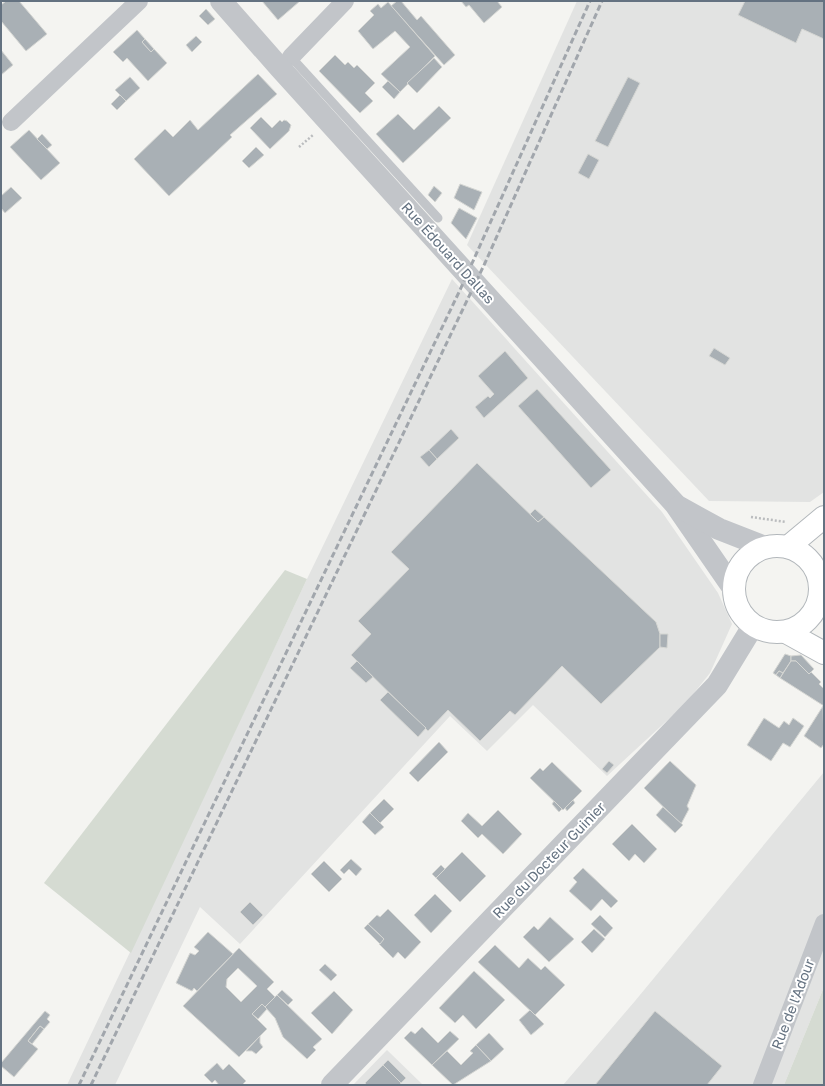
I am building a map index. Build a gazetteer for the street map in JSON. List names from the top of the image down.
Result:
{
  "streets": {
    "street": ["Rue Édouard Dallas", "Rue du Docteur Guinier", "Rue de l'Adour"]
  },
  "crossings": [
    ["Rue Édouard Dallas", "Rue du Docteur Guinier"]
  ]
}
